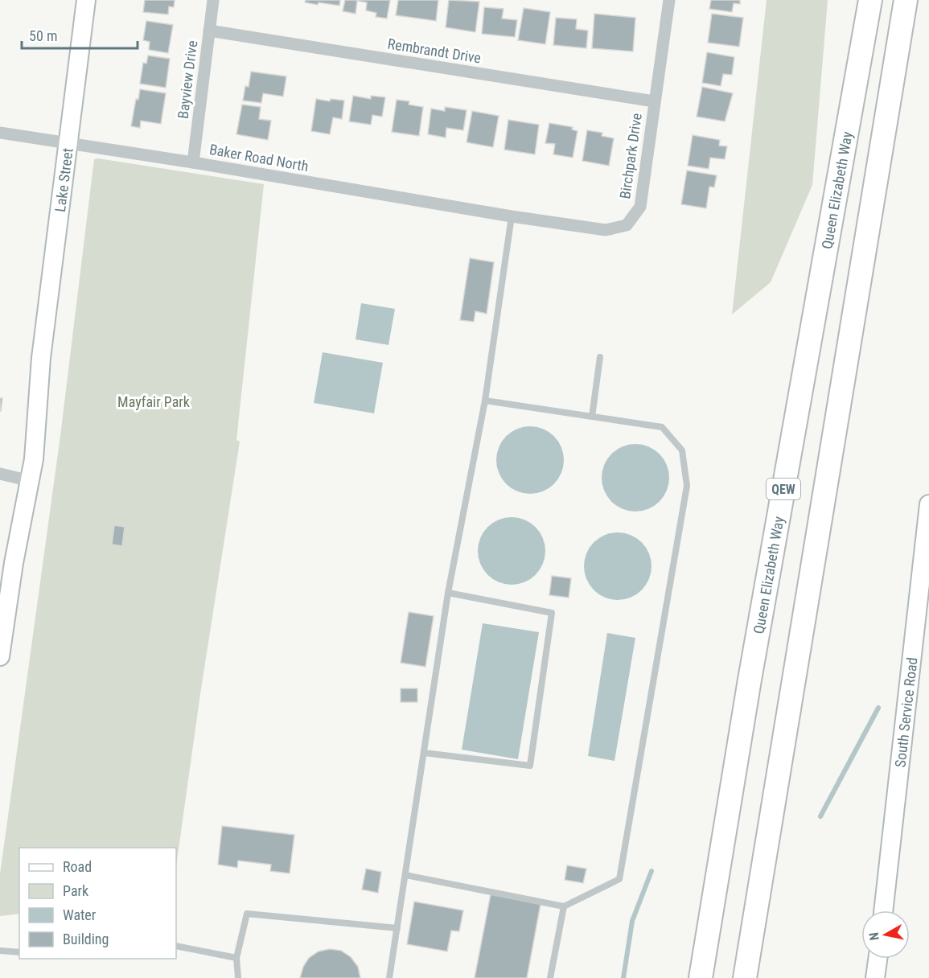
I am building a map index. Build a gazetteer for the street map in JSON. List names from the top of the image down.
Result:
{
  "streets": {
    "highway": ["Queen Elizabeth Way", "QEW"],
    "street": [
      "Rembrandt Drive",
      "Bayview Drive",
      "Birchpark Drive",
      "Baker Road North",
      "Lake Street",
      "South Service Road"
    ]
  },
  "crossings": [
    ["Rembrandt Drive", "Bayview Drive"],
    ["Rembrandt Drive", "Birchpark Drive"],
    ["Bayview Drive", "Baker Road North"],
    ["Birchpark Drive", "Baker Road North"],
    ["Baker Road North", "Lake Street"]
  ],
  "parks": ["Mayfair Park"],
  "legend": [
    "Road",
    "Park",
    "Water",
    "Building"
  ],
  "scale_bar": "50 m",
  "north": "left"
}
